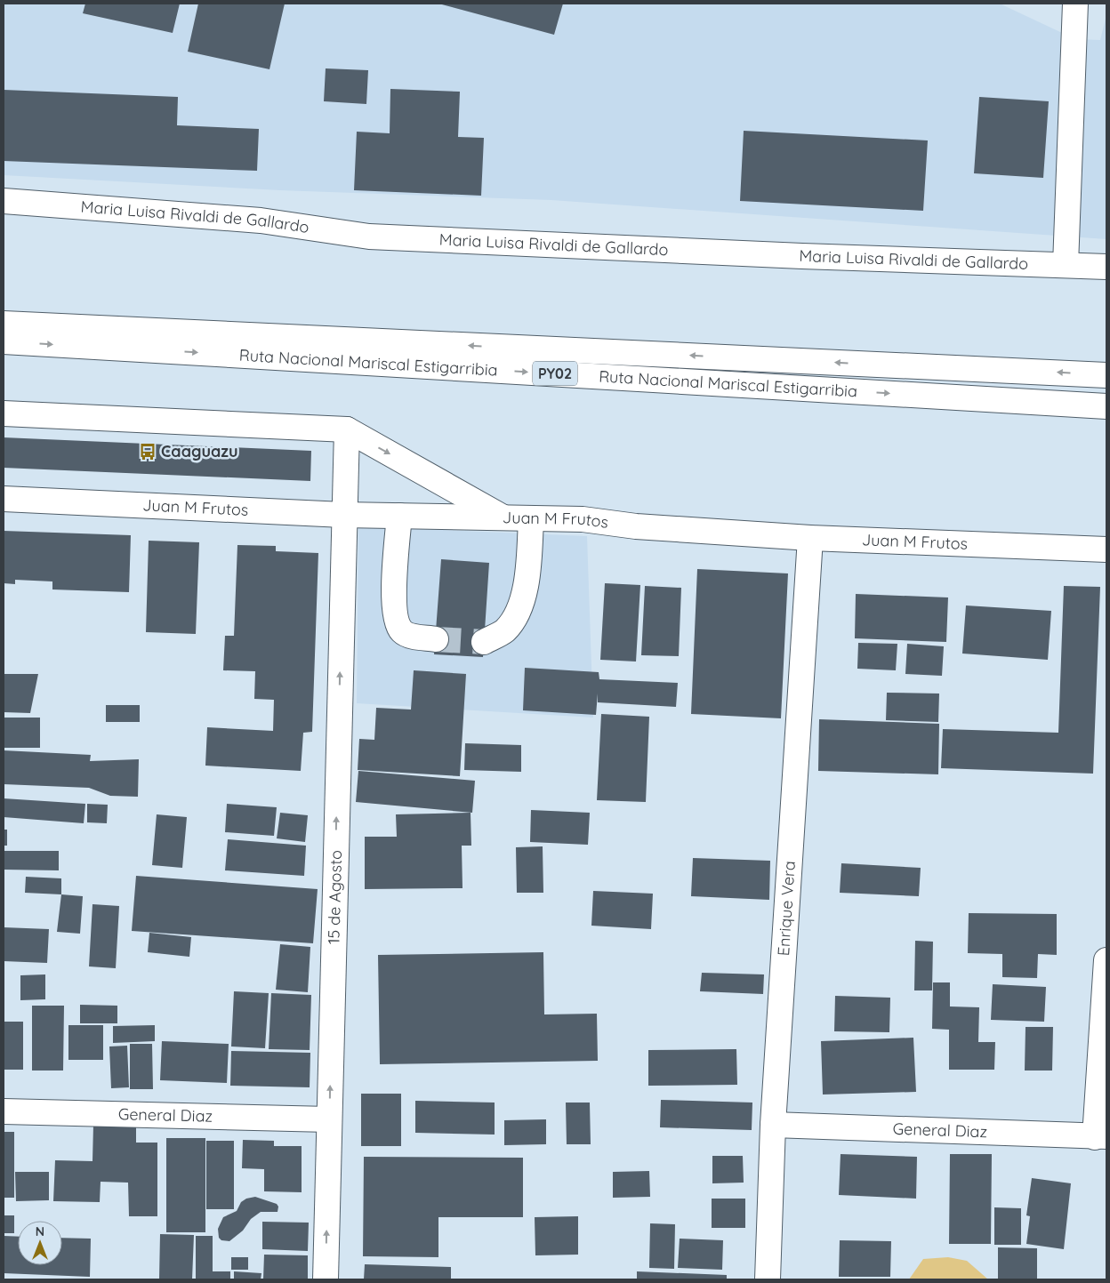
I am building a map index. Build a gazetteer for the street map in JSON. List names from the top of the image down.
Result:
{
  "streets": {
    "main road": [
      "Maria Luisa Rivaldi de Gallardo",
      "Ruta Nacional Mariscal Estigarribia",
      "PY02",
      "Juan M Frutos",
      "15 de Agosto",
      "Enrique Vera",
      "General Diaz"
    ]
  },
  "crossings": [
    ["Juan M Frutos", "15 de Agosto"],
    ["Juan M Frutos", "Enrique Vera"],
    ["15 de Agosto", "General Diaz"],
    ["Enrique Vera", "General Diaz"]
  ],
  "one_way": ["15 de Agosto"],
  "places": {
    "bus stop": ["Caaguazu"]
  },
  "north": "top"
}
